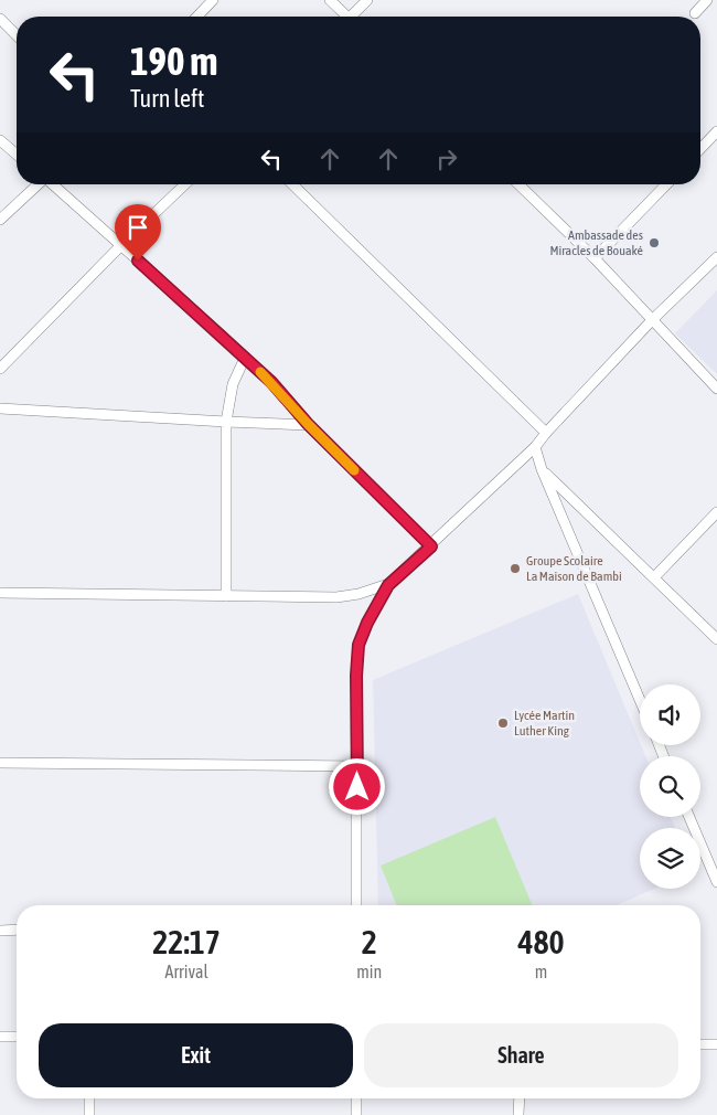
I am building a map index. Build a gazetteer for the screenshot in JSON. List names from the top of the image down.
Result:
{
  "places": ["Ambassade des Miracles de Bouaké", "Groupe Scolaire La Maison de Bambi", "Lycée Martin Luther King"],
  "page": {
    "turn": ["190 m", "Turn left"],
    "eta": [
      "22:17",
      "Arrival",
      "2",
      "min",
      "480",
      "m"
    ],
    "buttons": ["Exit", "Share"]
  }
}
